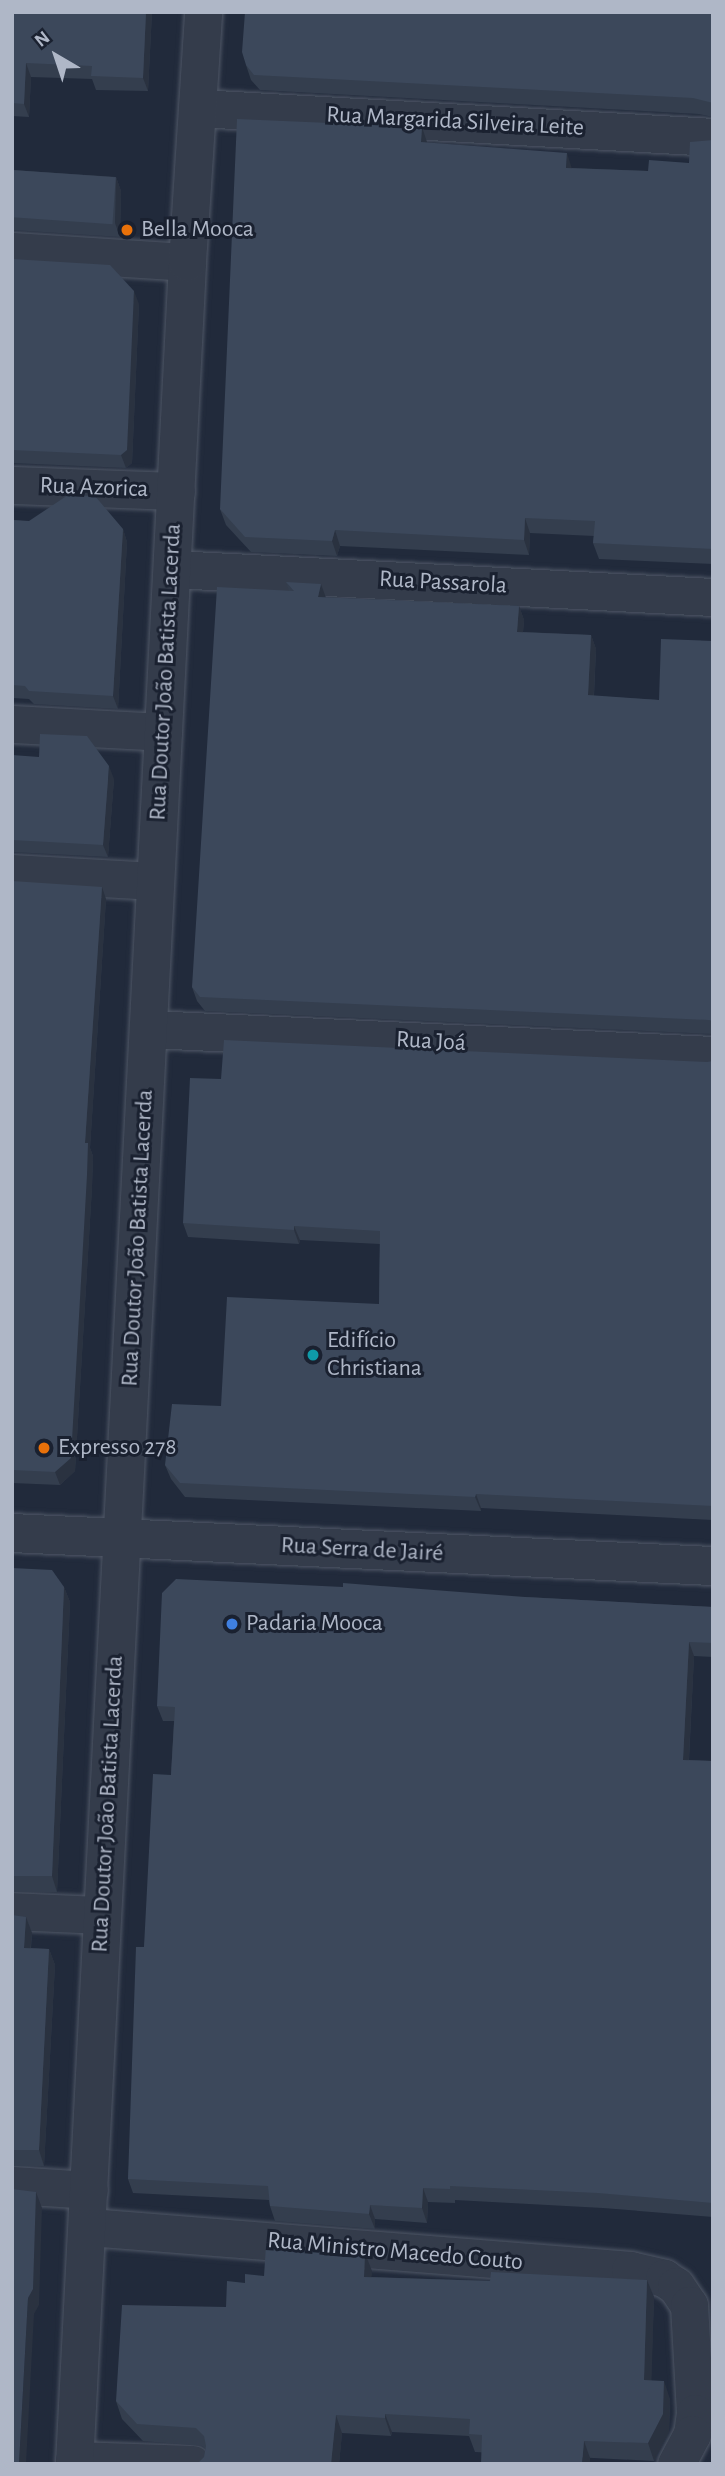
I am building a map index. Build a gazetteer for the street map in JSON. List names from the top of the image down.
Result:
{
  "streets": {
    "street": [
      "Rua Margarida Silveira Leite",
      "Rua Azorica",
      "Rua Passarola",
      "Rua Doutor João Batista Lacerda",
      "Rua Joá",
      "Rua Serra de Jairé",
      "Rua Ministro Macedo Couto"
    ]
  },
  "crossings": [
    ["Rua Margarida Silveira Leite", "Rua Doutor João Batista Lacerda"],
    ["Rua Azorica", "Rua Doutor João Batista Lacerda"],
    ["Rua Passarola", "Rua Doutor João Batista Lacerda"],
    ["Rua Doutor João Batista Lacerda", "Rua Joá"],
    ["Rua Doutor João Batista Lacerda", "Rua Serra de Jairé"],
    ["Rua Doutor João Batista Lacerda", "Rua Ministro Macedo Couto"]
  ],
  "places": [
    "Bella Mooca",
    "Edifício Christiana",
    "Expresso 278",
    "Padaria Mooca"
  ],
  "north": "top left"
}
